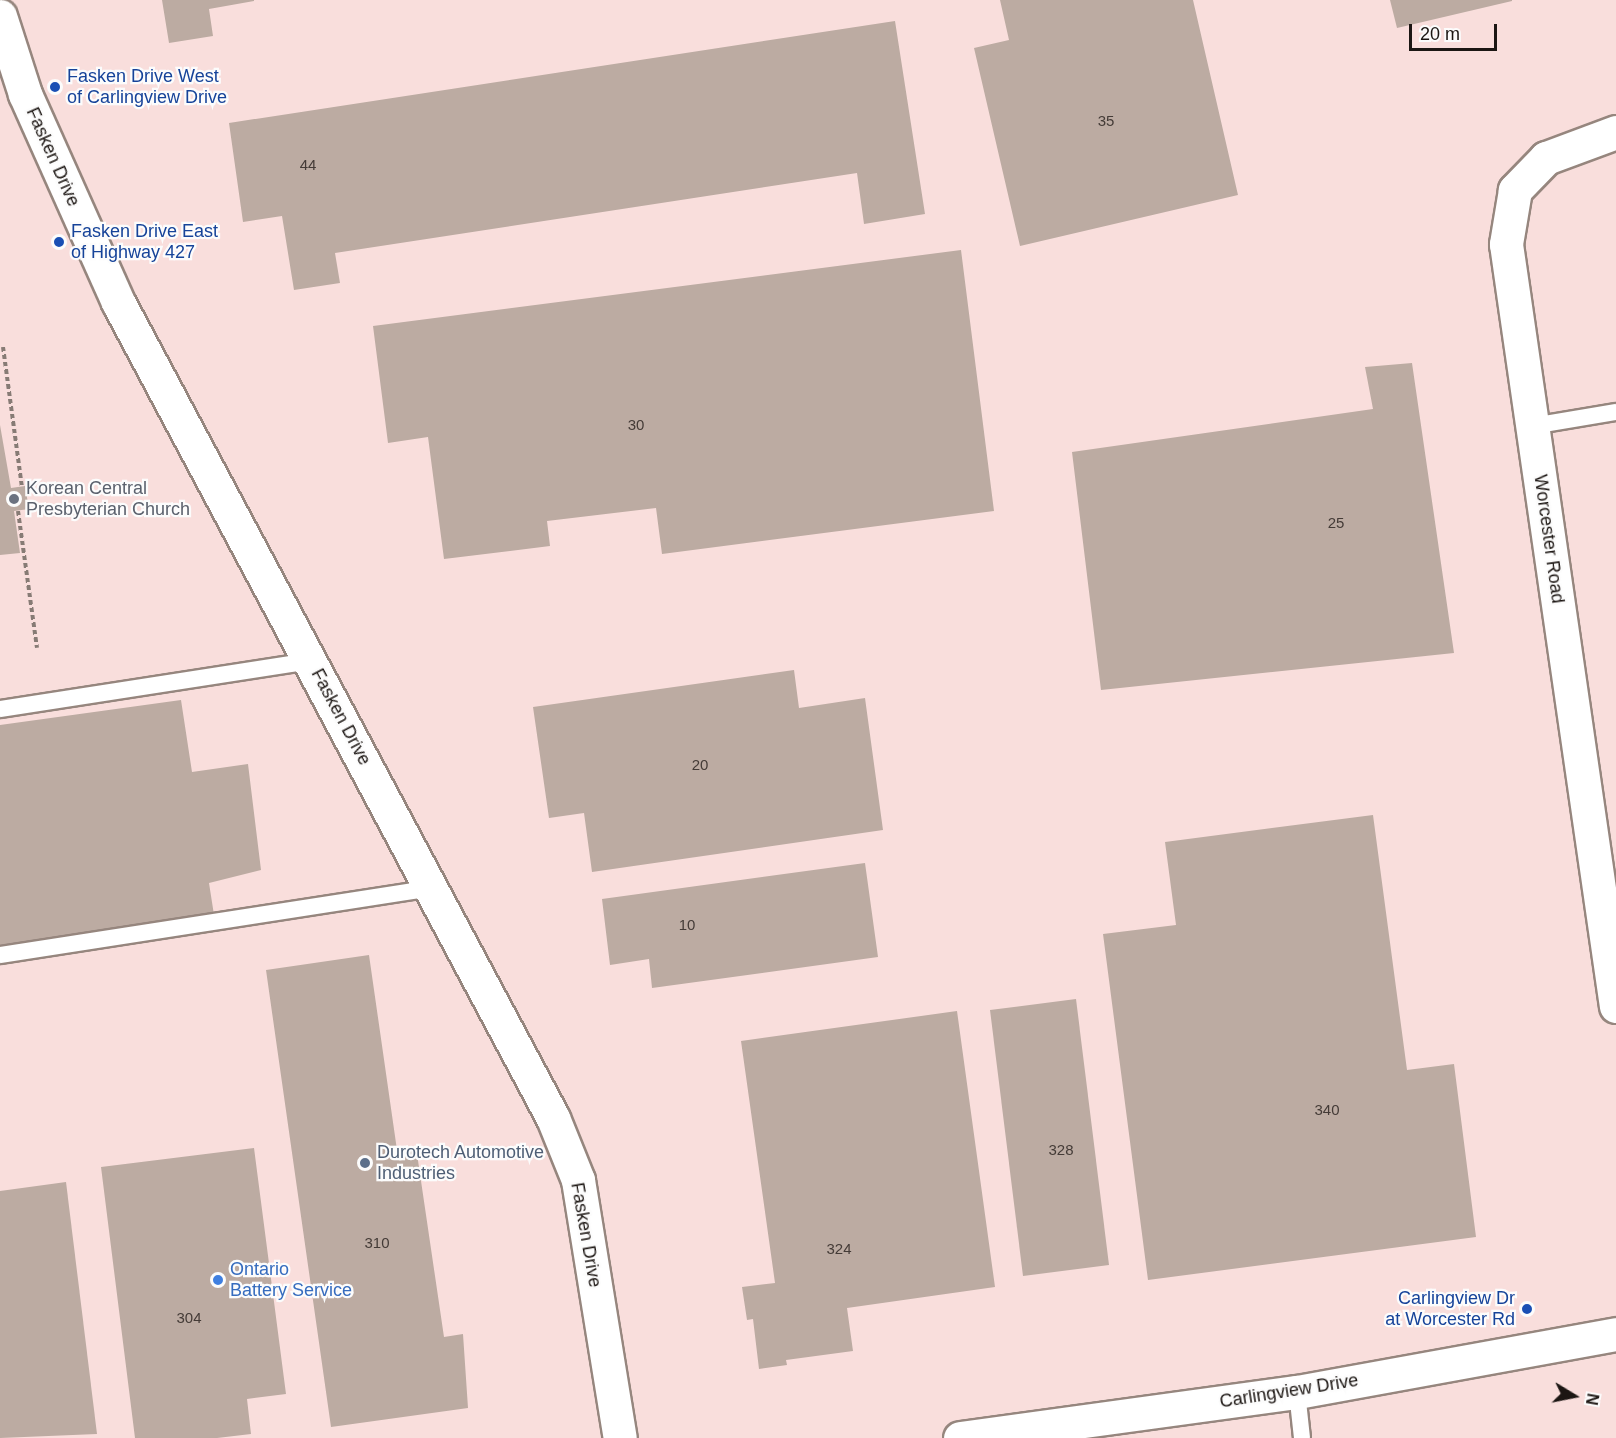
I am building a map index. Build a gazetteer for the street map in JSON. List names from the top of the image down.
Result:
{
  "streets": {
    "street": ["Fasken Drive", "Worcester Road", "Carlingview Drive"]
  },
  "places": [
    "Fasken Drive West of Carlingview Drive",
    "Fasken Drive East of Highway 427",
    "Korean Central Presbyterian Church",
    "Durotech Automotive Industries",
    "Ontario Battery Service",
    "Carlingview Dr at Worcester Rd"
  ],
  "house_numbers": [
    "35",
    "44",
    "30",
    "25",
    "20",
    "10",
    "340",
    "328",
    "310",
    "324",
    "304"
  ],
  "scale_bar": "20 m",
  "north": "right"
}
